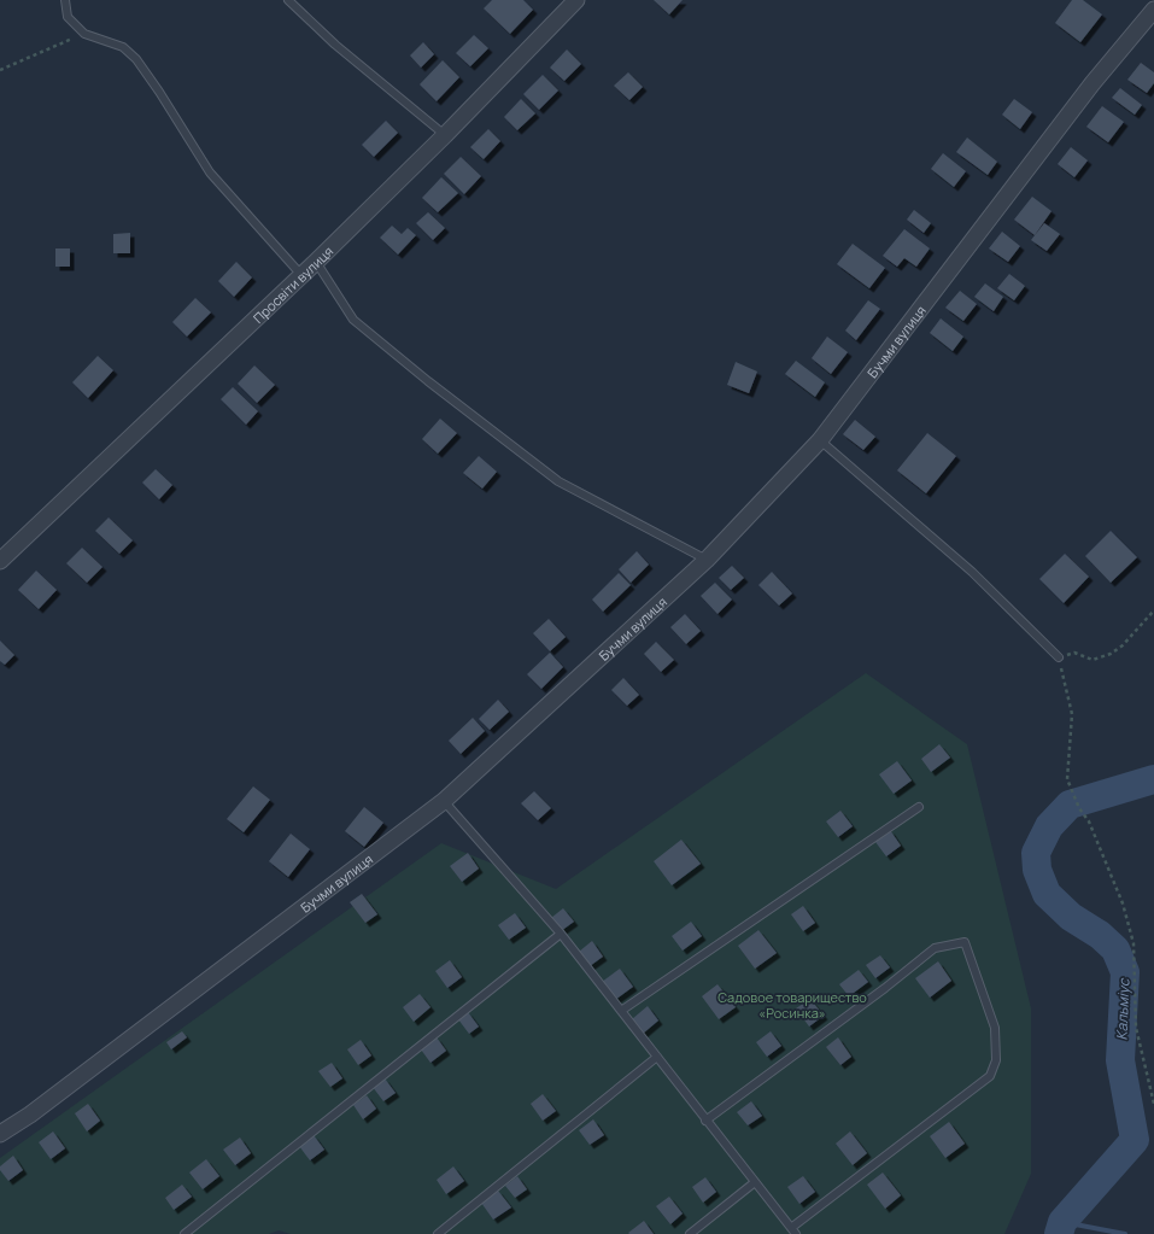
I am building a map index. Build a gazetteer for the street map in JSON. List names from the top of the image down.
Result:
{
  "streets": {
    "street": ["Просвіти вулиця", "Бучми вулиця"]
  },
  "water": ["Кальміус"],
  "parks": ["Садовое товарищество «Росинка»"]
}
